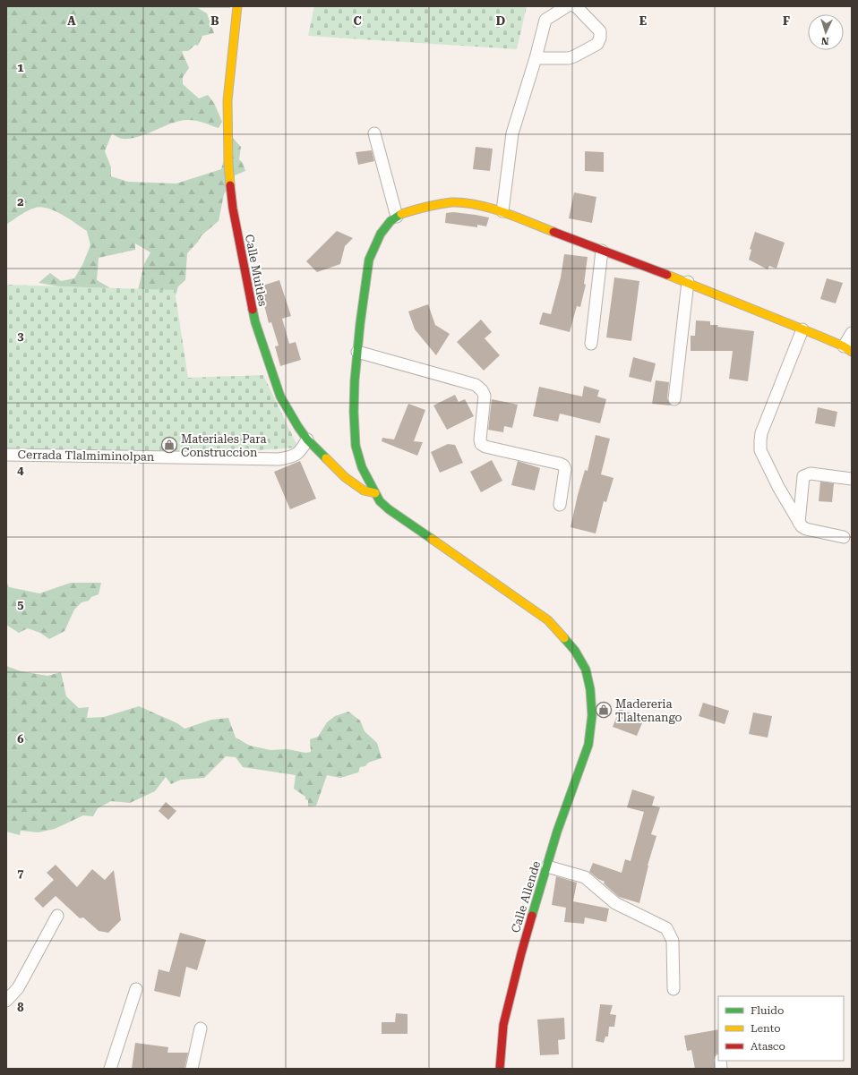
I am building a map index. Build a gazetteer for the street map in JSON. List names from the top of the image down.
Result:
{
  "streets": {
    "street": ["Calle Muitles", "Cerrada Tlalmiminolpan", "Calle Allende"]
  },
  "crossings": [
    ["Calle Muitles", "Cerrada Tlalmiminolpan"],
    ["Calle Muitles", "Calle Allende"]
  ],
  "places": {
    "shop": ["Materiales Para Construccion", "Madereria Tlaltenango"]
  },
  "legend": ["Fluido", "Lento", "Atasco"],
  "north": "bottom",
  "grid": {
    "columns": [
      "A",
      "B",
      "C",
      "D",
      "E",
      "F"
    ],
    "rows": [
      "1",
      "2",
      "3",
      "4",
      "5",
      "6",
      "7",
      "8"
    ]
  }
}
